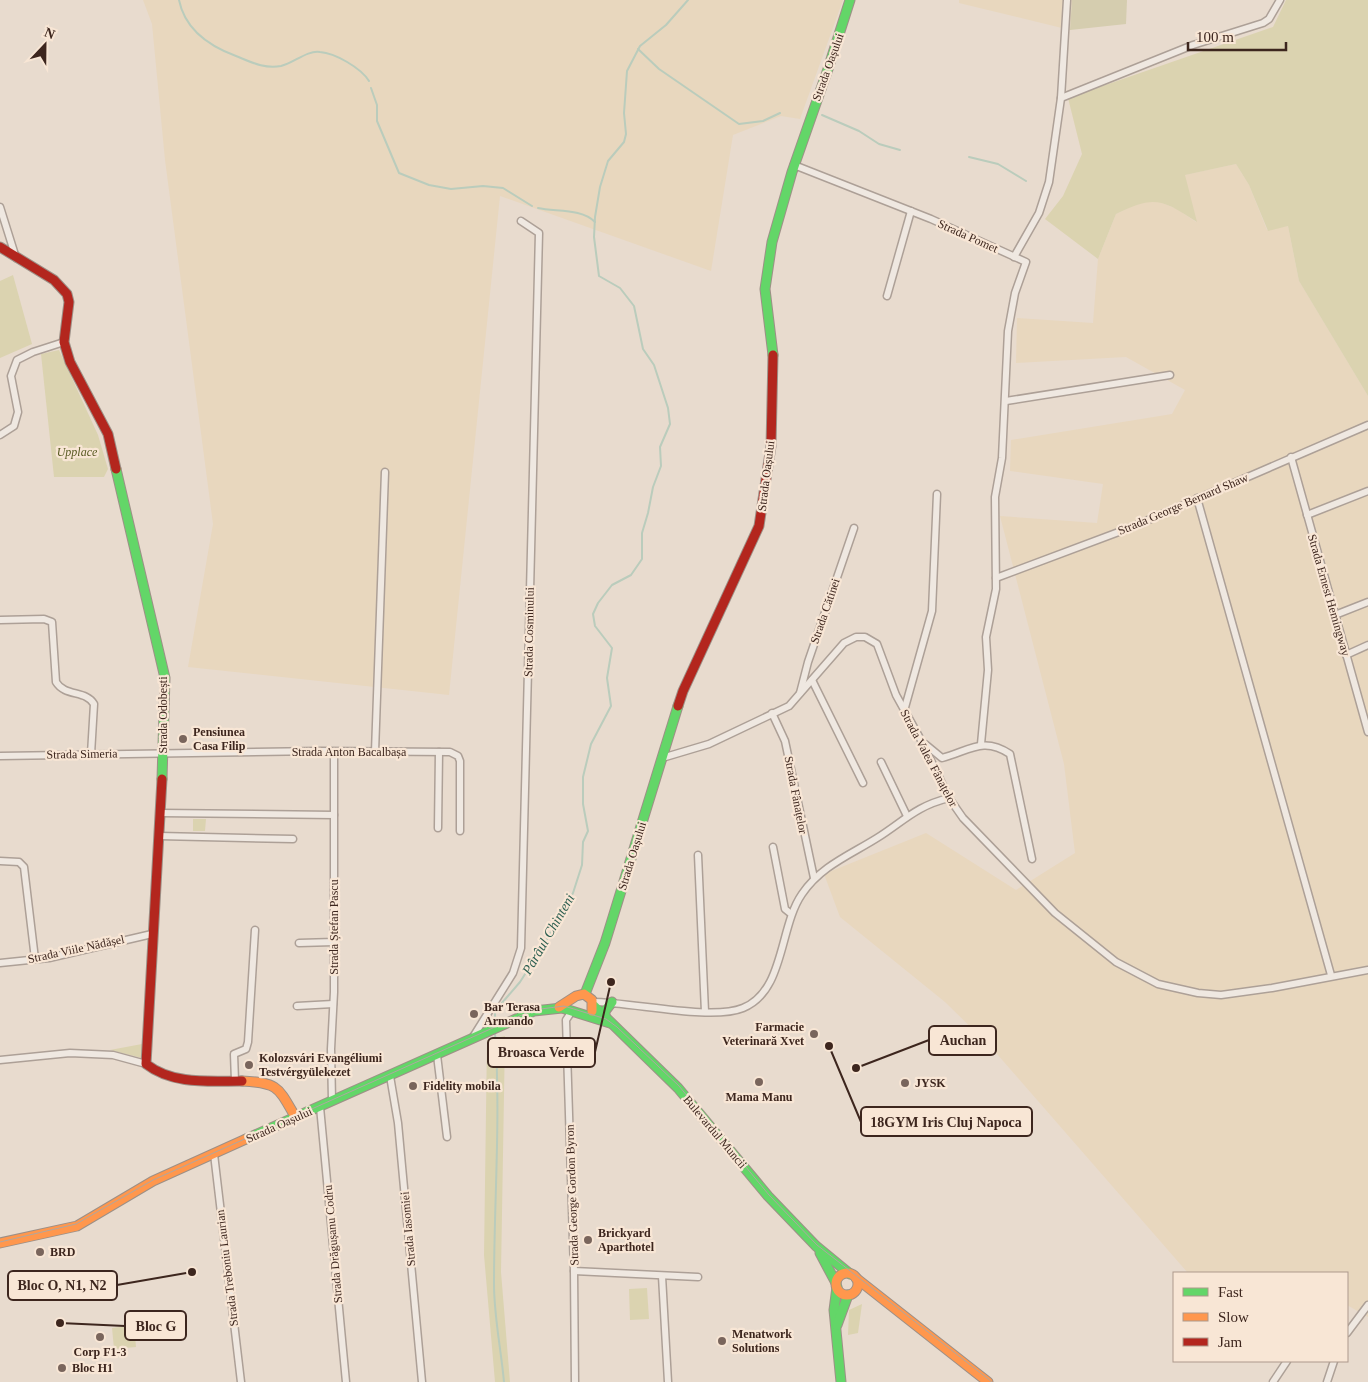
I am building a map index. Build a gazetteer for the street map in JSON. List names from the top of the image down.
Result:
{
  "streets": {
    "main road": ["Strada Oașului", "Strada Odobești", "Bulevardul Muncii"],
    "street": [
      "Strada Pomet",
      "Strada George Bernard Shaw",
      "Strada Ernest Hemingway",
      "Strada Cătinei",
      "Strada Cosminului",
      "Strada Anton Bacalbașa",
      "Strada Simeria",
      "Strada Valea Fânațelor",
      "Strada Fânațelor",
      "Strada Ștefan Pascu",
      "Strada Viile Nădășel",
      "Strada George Gordon Byron",
      "Strada Iasomiei",
      "Strada Drăgușanu Codru",
      "Strada Treboniu Laurian"
    ]
  },
  "crossings": [
    ["Strada Oașului", "Strada Pomet"],
    ["Strada Oașului", "Strada Cosminului"],
    ["Strada Oașului", "Strada Valea Fânațelor"],
    ["Strada Oașului", "Strada Ștefan Pascu"],
    ["Strada Oașului", "Bulevardul Muncii"],
    ["Strada Oașului", "Strada George Gordon Byron"],
    ["Strada Oașului", "Strada Iasomiei"],
    ["Strada Oașului", "Strada Drăgușanu Codru"],
    ["Strada Oașului", "Strada Treboniu Laurian"],
    ["Strada George Bernard Shaw", "Strada Ernest Hemingway"],
    ["Strada Cătinei", "Strada Valea Fânațelor"],
    ["Strada Odobești", "Strada Anton Bacalbașa"],
    ["Strada Odobești", "Strada Simeria"],
    ["Strada Odobești", "Strada Viile Nădășel"],
    ["Strada Anton Bacalbașa", "Strada Simeria"],
    ["Strada Anton Bacalbașa", "Strada Ștefan Pascu"],
    ["Strada Valea Fânațelor", "Strada Fânațelor"],
    ["Bulevardul Muncii", "Strada George Gordon Byron"]
  ],
  "water": ["Pârâul Chinteni"],
  "parks": ["Upplace"],
  "places": [
    "Pensiunea Casa Filip",
    "Broasca Verde",
    "Bar Terasa Armando",
    "Farmacie Veterinară Xvet",
    "18GYM Iris Cluj Napoca",
    "Kolozsvári Evangéliumi Testvérgyülekezet",
    "Auchan",
    "Mama Manu",
    "JYSK",
    "Fidelity mobila",
    "Brickyard Aparthotel",
    "BRD",
    "Bloc O, N1, N2",
    "Bloc G",
    "Corp F1-3",
    "Menatwork Solutions",
    "Bloc H1"
  ],
  "legend": ["Fast", "Slow", "Jam"],
  "scale_bar": "100 m",
  "north": "top"
}
